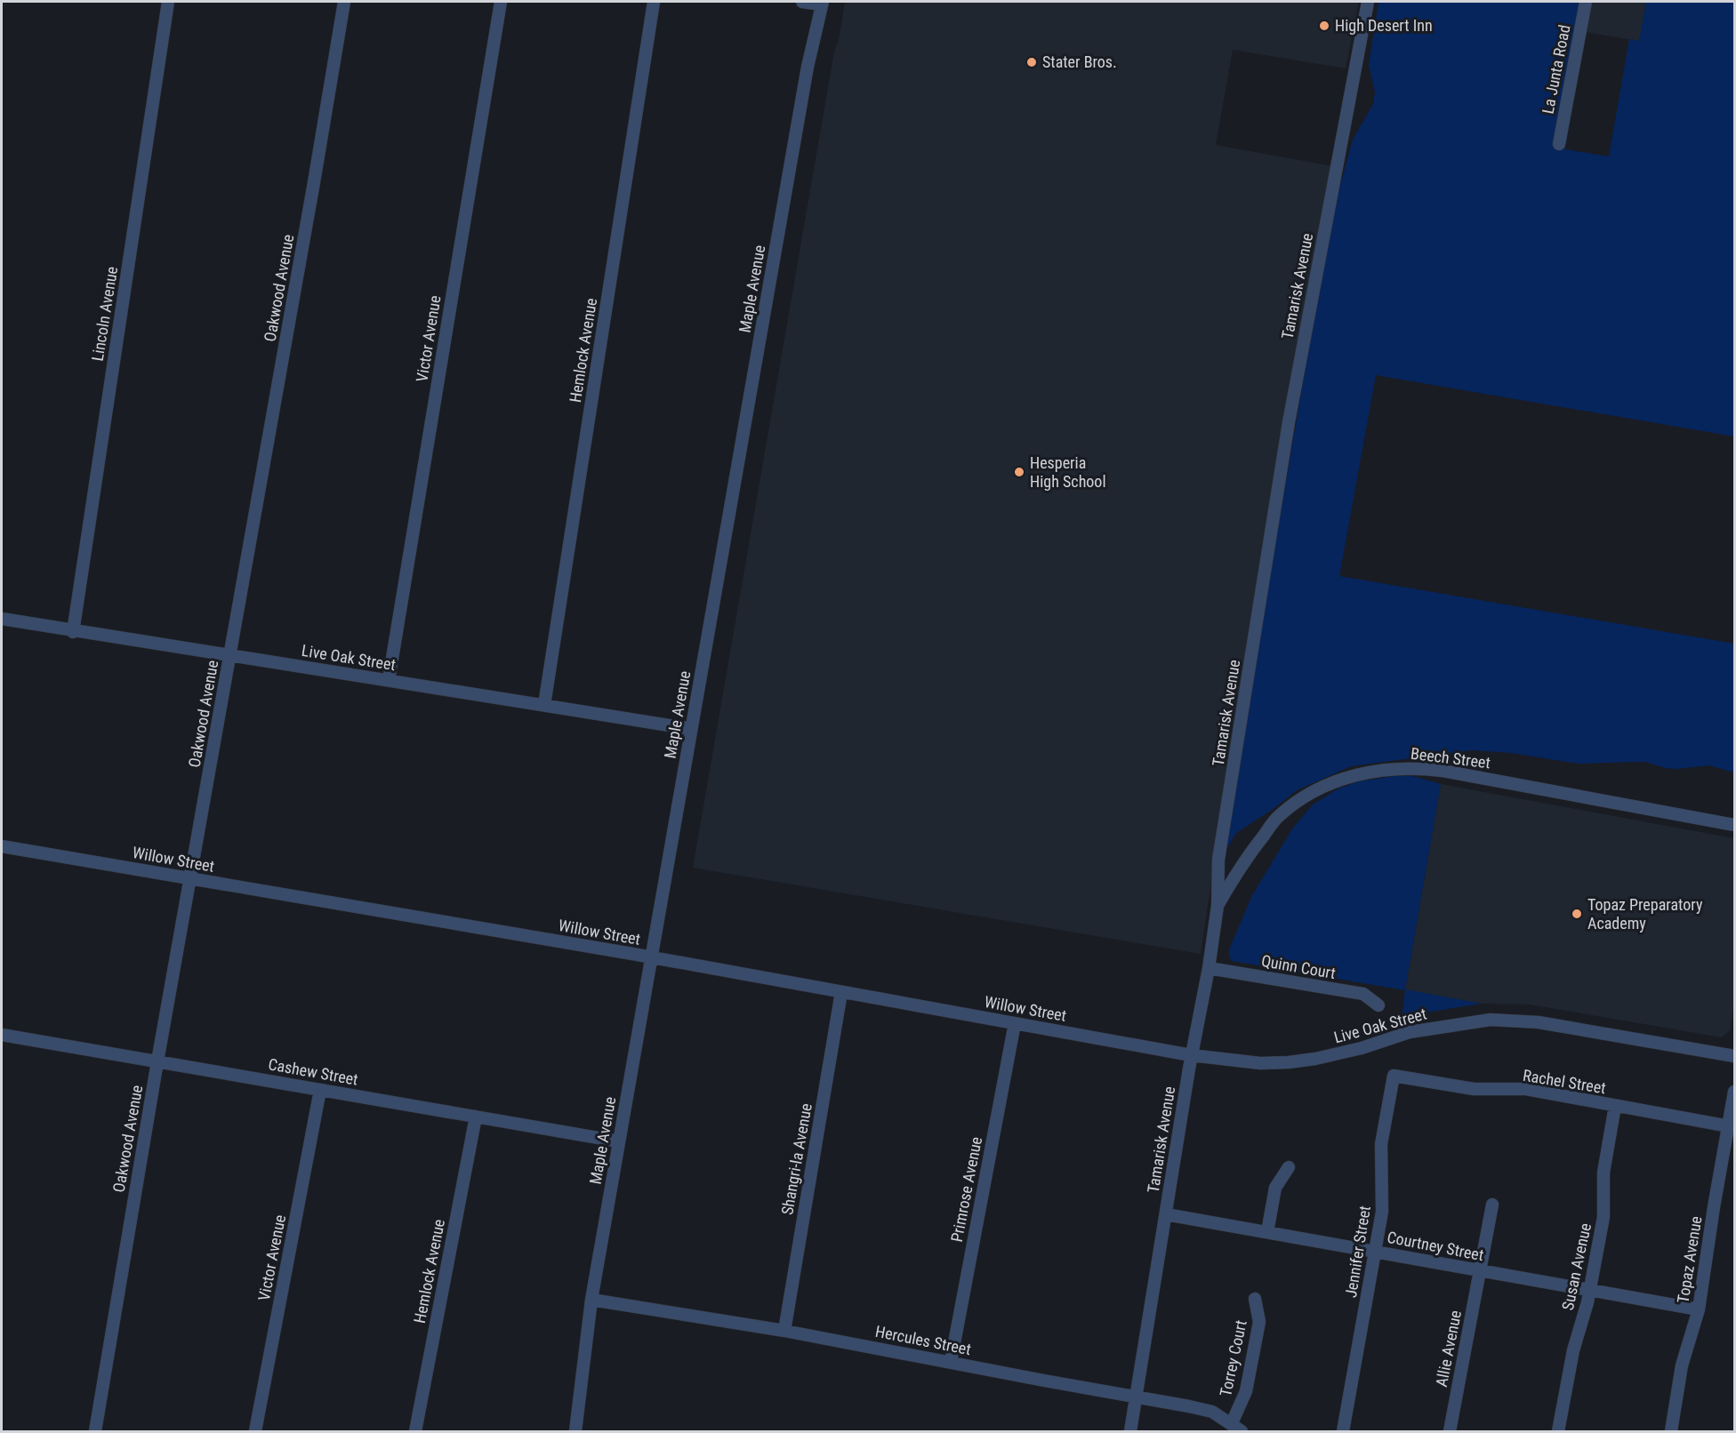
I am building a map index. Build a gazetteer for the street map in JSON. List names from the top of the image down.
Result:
{
  "streets": {
    "street": [
      "La Junta Road",
      "Tamarisk Avenue",
      "Oakwood Avenue",
      "Maple Avenue",
      "Lincoln Avenue",
      "Victor Avenue",
      "Hemlock Avenue",
      "Live Oak Street",
      "Beech Street",
      "Willow Street",
      "Quinn Court",
      "Cashew Street",
      "Rachel Street",
      "Shangri-la Avenue",
      "Primrose Avenue",
      "Courtney Street",
      "Jennifer Street",
      "Topaz Avenue",
      "Susan Avenue",
      "Hercules Street",
      "Allie Avenue",
      "Torrey Court"
    ]
  },
  "crossings": [
    ["Tamarisk Avenue", "Live Oak Street"],
    ["Tamarisk Avenue", "Beech Street"],
    ["Tamarisk Avenue", "Willow Street"],
    ["Tamarisk Avenue", "Quinn Court"],
    ["Tamarisk Avenue", "Courtney Street"],
    ["Tamarisk Avenue", "Hercules Street"],
    ["Oakwood Avenue", "Live Oak Street"],
    ["Oakwood Avenue", "Willow Street"],
    ["Oakwood Avenue", "Cashew Street"],
    ["Maple Avenue", "Live Oak Street"],
    ["Maple Avenue", "Willow Street"],
    ["Maple Avenue", "Cashew Street"],
    ["Maple Avenue", "Hercules Street"],
    ["Lincoln Avenue", "Live Oak Street"],
    ["Victor Avenue", "Live Oak Street"],
    ["Victor Avenue", "Cashew Street"],
    ["Hemlock Avenue", "Live Oak Street"],
    ["Hemlock Avenue", "Cashew Street"],
    ["Live Oak Street", "Willow Street"],
    ["Willow Street", "Shangri-la Avenue"],
    ["Willow Street", "Primrose Avenue"],
    ["Rachel Street", "Jennifer Street"],
    ["Rachel Street", "Topaz Avenue"],
    ["Rachel Street", "Susan Avenue"],
    ["Shangri-la Avenue", "Hercules Street"],
    ["Primrose Avenue", "Hercules Street"],
    ["Courtney Street", "Jennifer Street"],
    ["Courtney Street", "Topaz Avenue"],
    ["Courtney Street", "Susan Avenue"],
    ["Courtney Street", "Allie Avenue"],
    ["Hercules Street", "Torrey Court"]
  ],
  "places": [
    "High Desert Inn",
    "Stater Bros.",
    "Hesperia High School",
    "Topaz Preparatory Academy"
  ]
}
